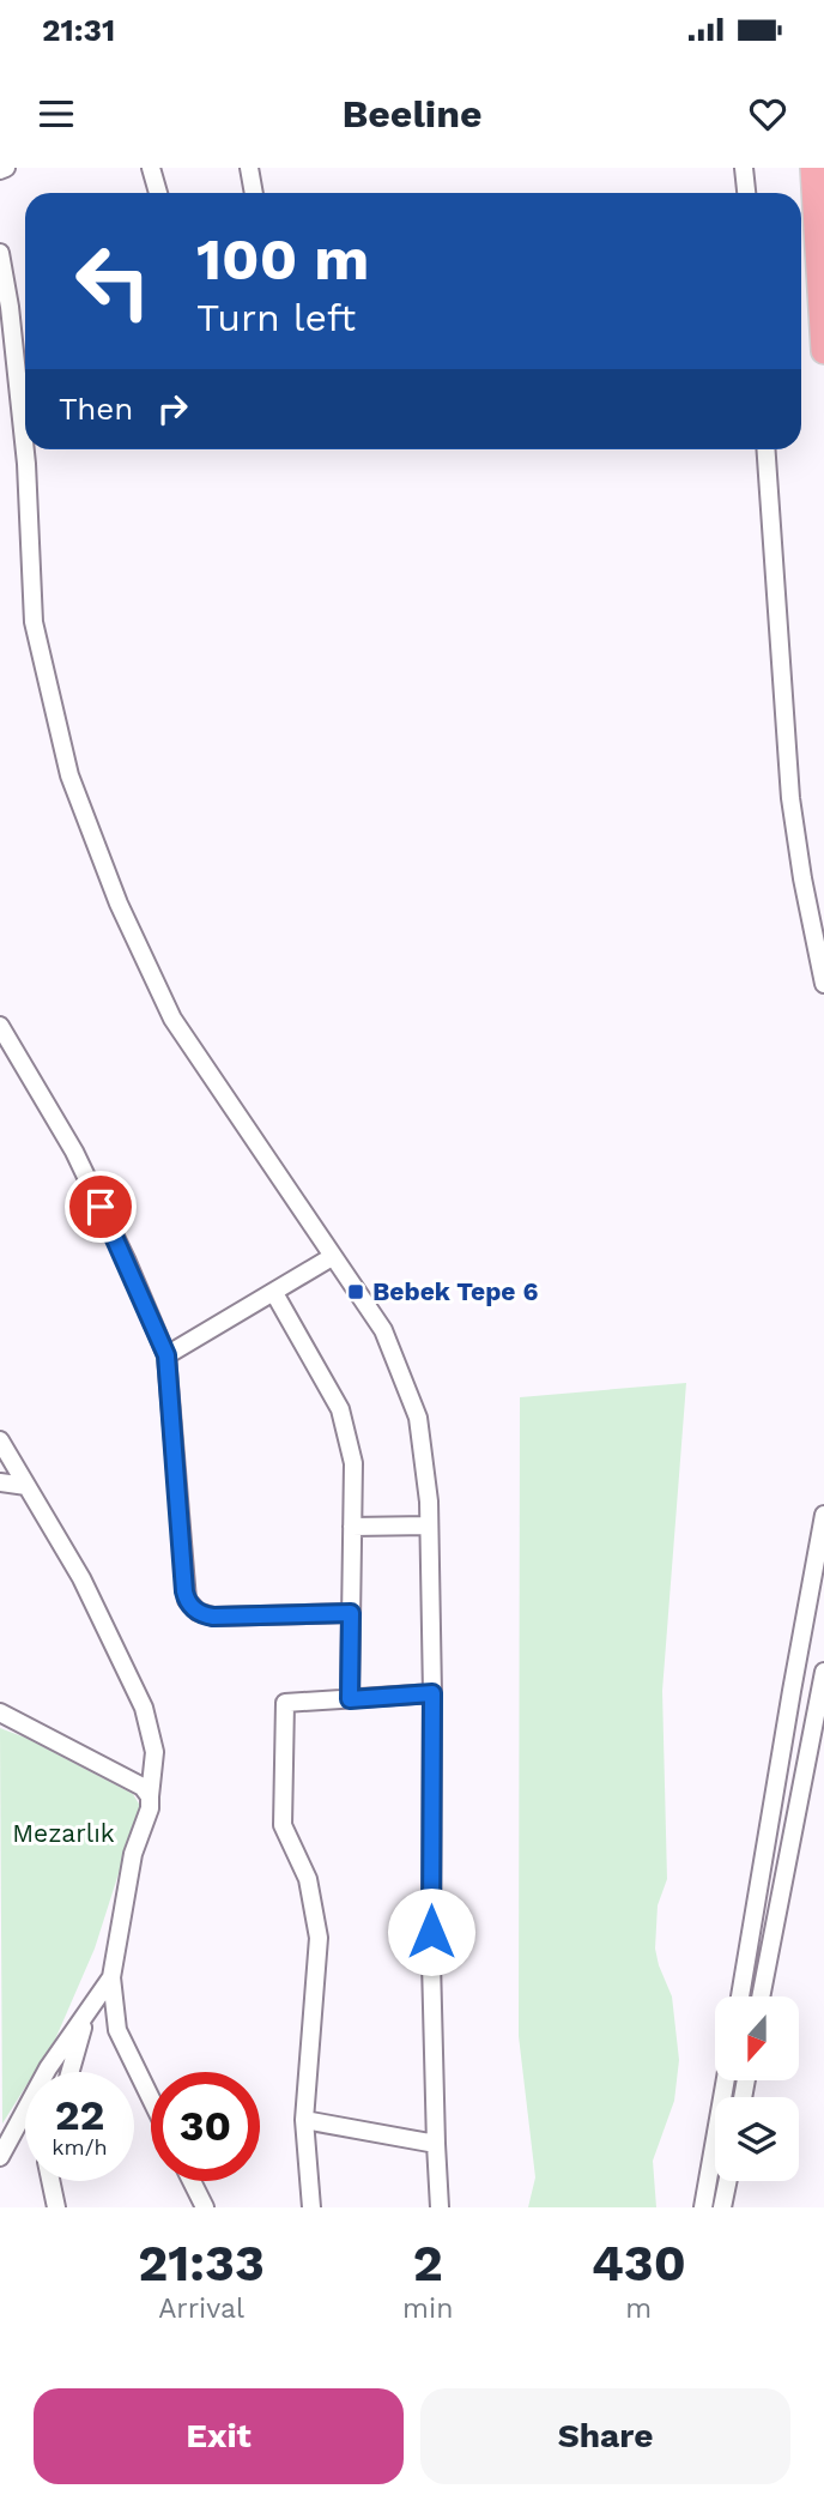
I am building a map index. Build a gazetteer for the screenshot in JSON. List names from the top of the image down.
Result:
{
  "parks": ["Mezarlık"],
  "places": {
    "transit": ["Bebek Tepe 6"]
  },
  "north": "bottom",
  "page": {
    "status": "21:31",
    "header": "Beeline",
    "turn": ["100 m", "Turn left"],
    "then": "Then",
    "speed": "22 km/h",
    "limit": "30",
    "eta": [
      "21:33",
      "Arrival",
      "2",
      "min",
      "430",
      "m"
    ],
    "buttons": ["Exit", "Share"]
  }
}
